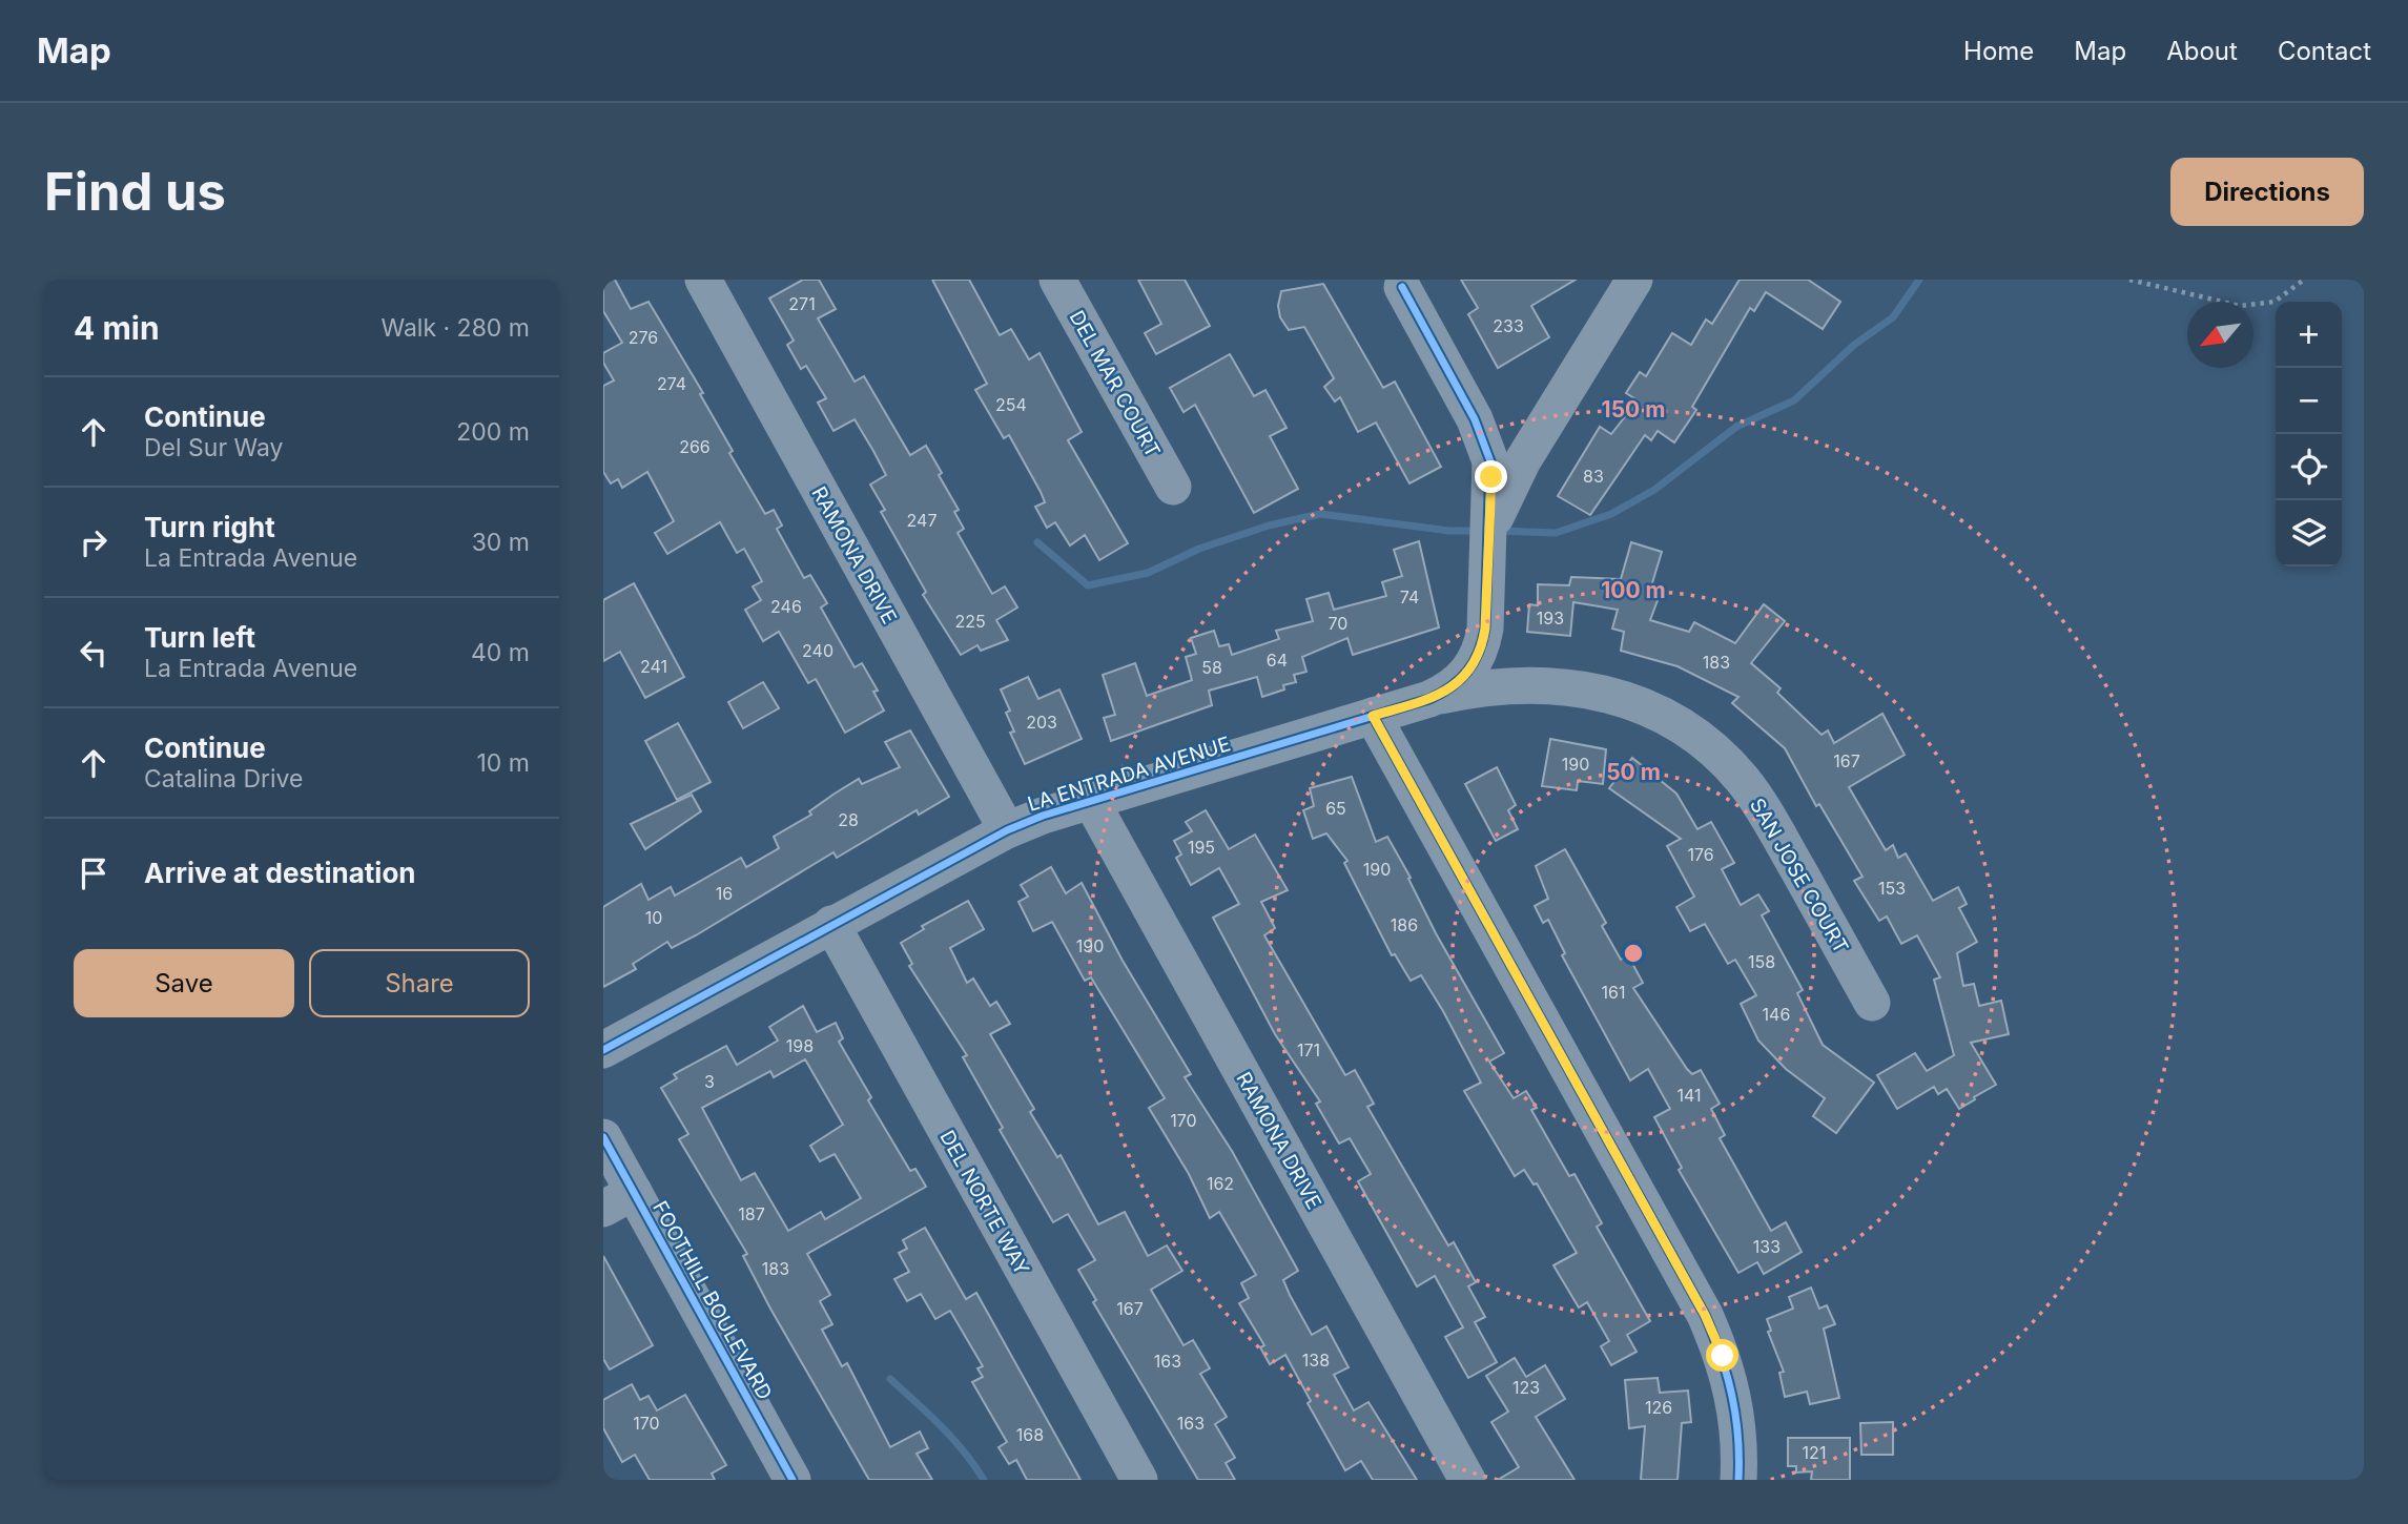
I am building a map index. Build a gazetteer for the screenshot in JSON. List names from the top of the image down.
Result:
{
  "streets": {
    "street": [
      "DEL MAR COURT",
      "RAMONA DRIVE",
      "LA ENTRADA AVENUE",
      "SAN JOSE COURT",
      "DEL NORTE WAY",
      "FOOTHILL BOULEVARD"
    ]
  },
  "crossings": [
    ["RAMONA DRIVE", "LA ENTRADA AVENUE"],
    ["LA ENTRADA AVENUE", "SAN JOSE COURT"],
    ["LA ENTRADA AVENUE", "DEL NORTE WAY"]
  ],
  "house_numbers": [
    "271",
    "233",
    "276",
    "274",
    "254",
    "266",
    "83",
    "247",
    "74",
    "246",
    "193",
    "225",
    "70",
    "240",
    "64",
    "183",
    "241",
    "58",
    "203",
    "167",
    "190",
    "65",
    "28",
    "195",
    "176",
    "190",
    "153",
    "16",
    "10",
    "186",
    "190",
    "158",
    "161",
    "146",
    "198",
    "171",
    "3",
    "141",
    "170",
    "162",
    "187",
    "133",
    "183",
    "167",
    "138",
    "163",
    "123",
    "126",
    "170",
    "163",
    "168",
    "121"
  ],
  "north": "bottom left",
  "page": {
    "header": "Map",
    "nav": [
      "Home",
      "Map",
      "About",
      "Contact"
    ],
    "buttons": [
      "Directions",
      ["Save", "Share"]
    ],
    "title": "Find us",
    "heading": ["4 min", "Walk · 280 m"],
    "map_buttons": ["+", "−"],
    "list": [
      ["Continue", "Del Sur Way", "200 m"],
      ["Turn right", "La Entrada Avenue", "30 m"],
      ["Turn left", "La Entrada Avenue", "40 m"],
      ["Continue", "Catalina Drive", "10 m"],
      "Arrive at destination"
    ]
  },
  "rings": ["150 m", "100 m", "50 m"]
}
